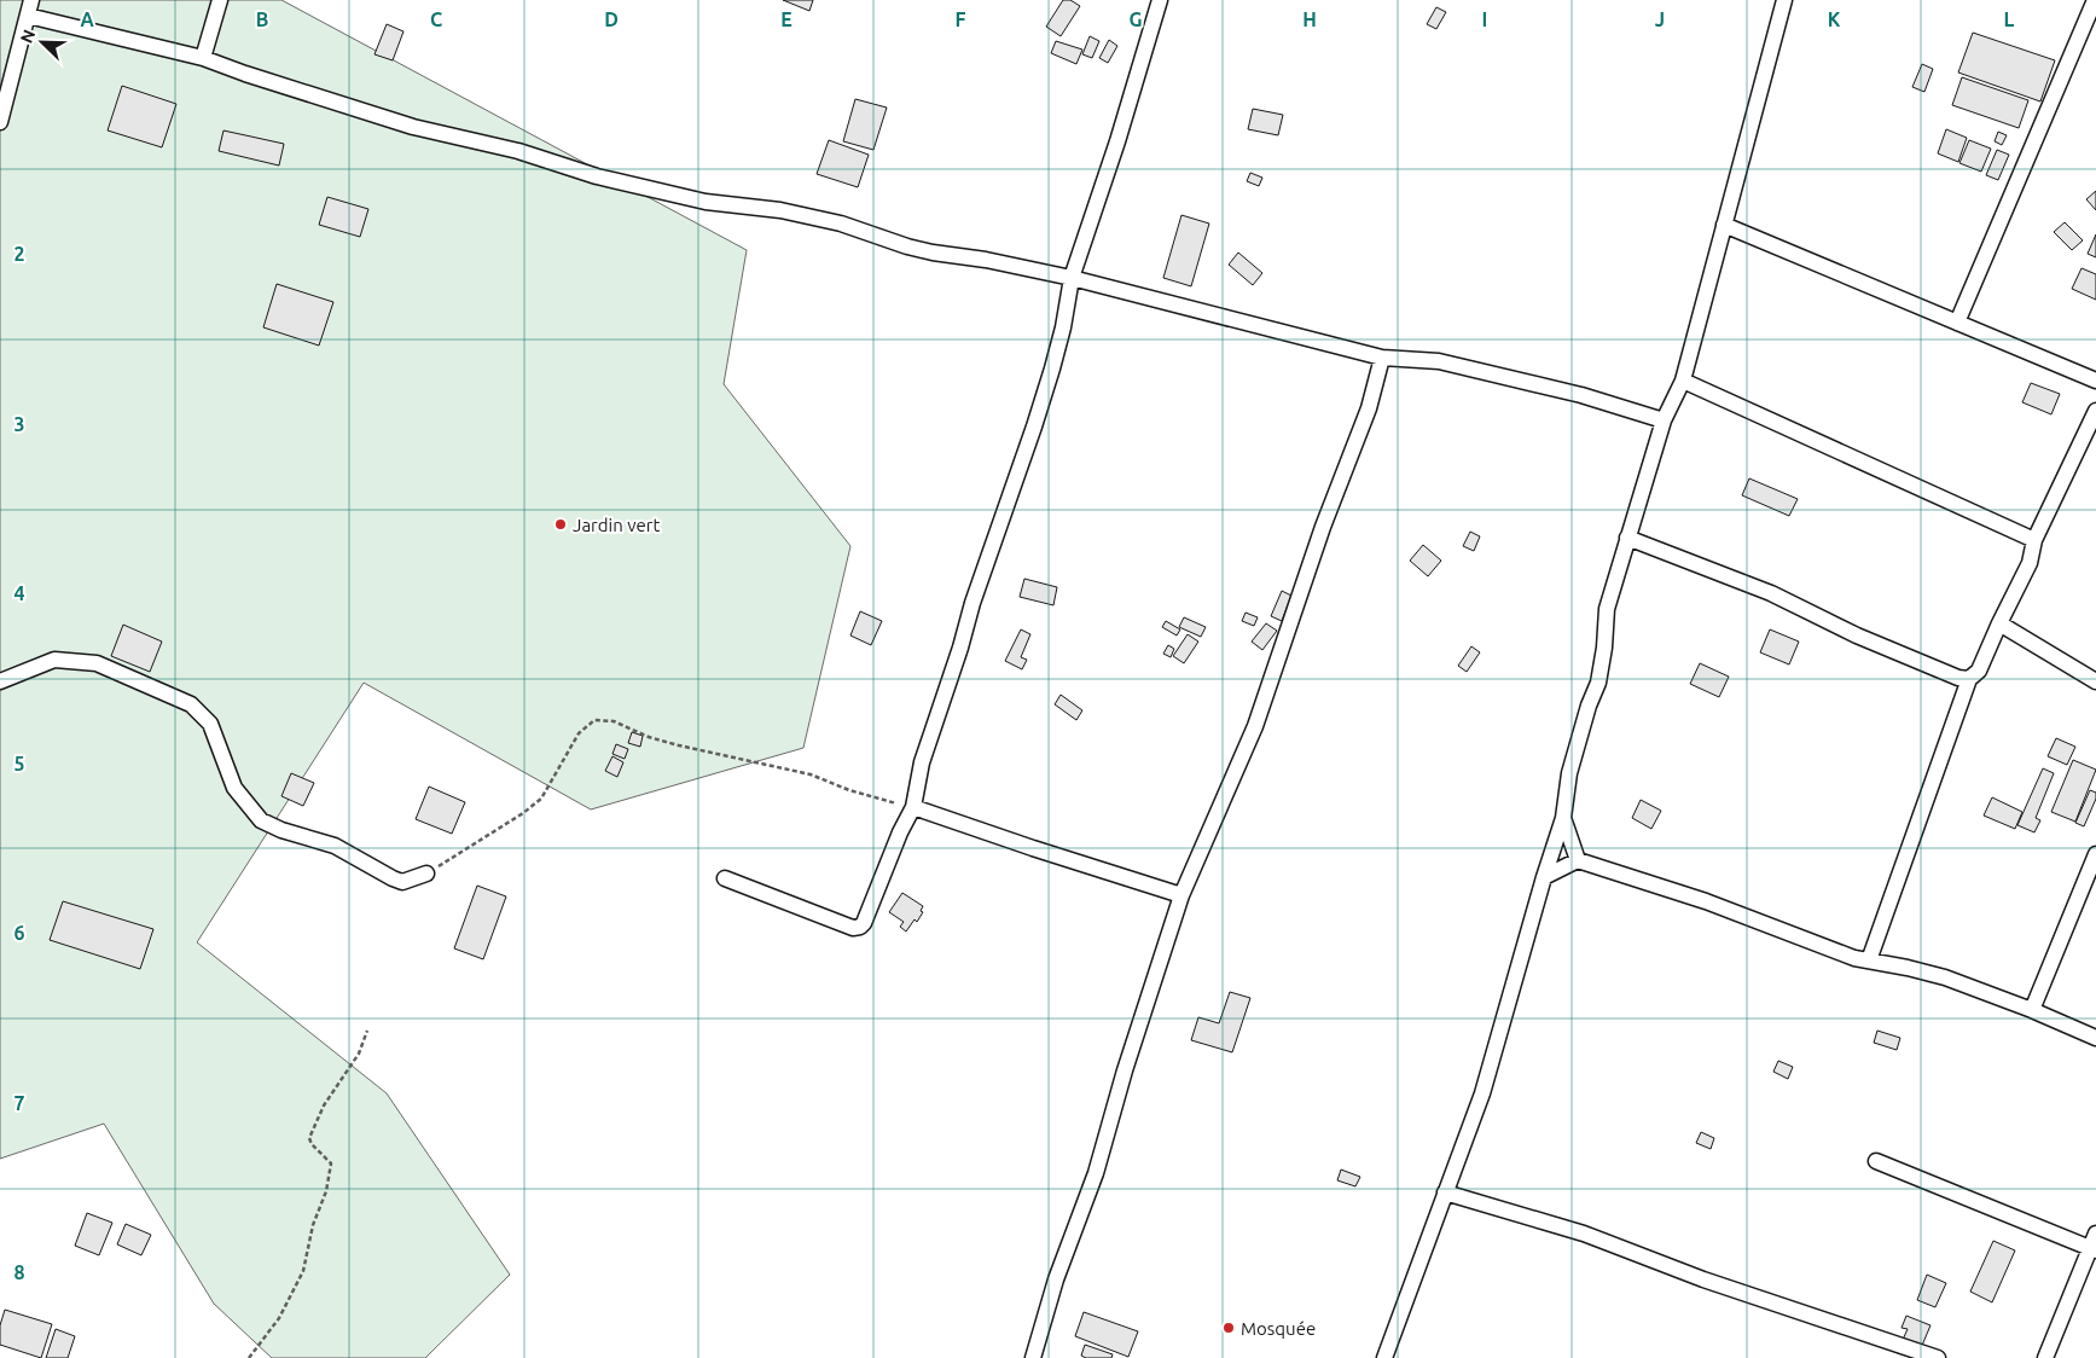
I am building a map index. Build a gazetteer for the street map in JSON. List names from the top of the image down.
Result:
{
  "places": ["Jardin vert", "Mosquée"],
  "north": "top left",
  "grid": {
    "columns": [
      "A",
      "B",
      "C",
      "D",
      "E",
      "F",
      "G",
      "H",
      "I",
      "J",
      "K",
      "L"
    ],
    "rows": [
      "2",
      "3",
      "4",
      "5",
      "6",
      "7",
      "8"
    ]
  }
}
